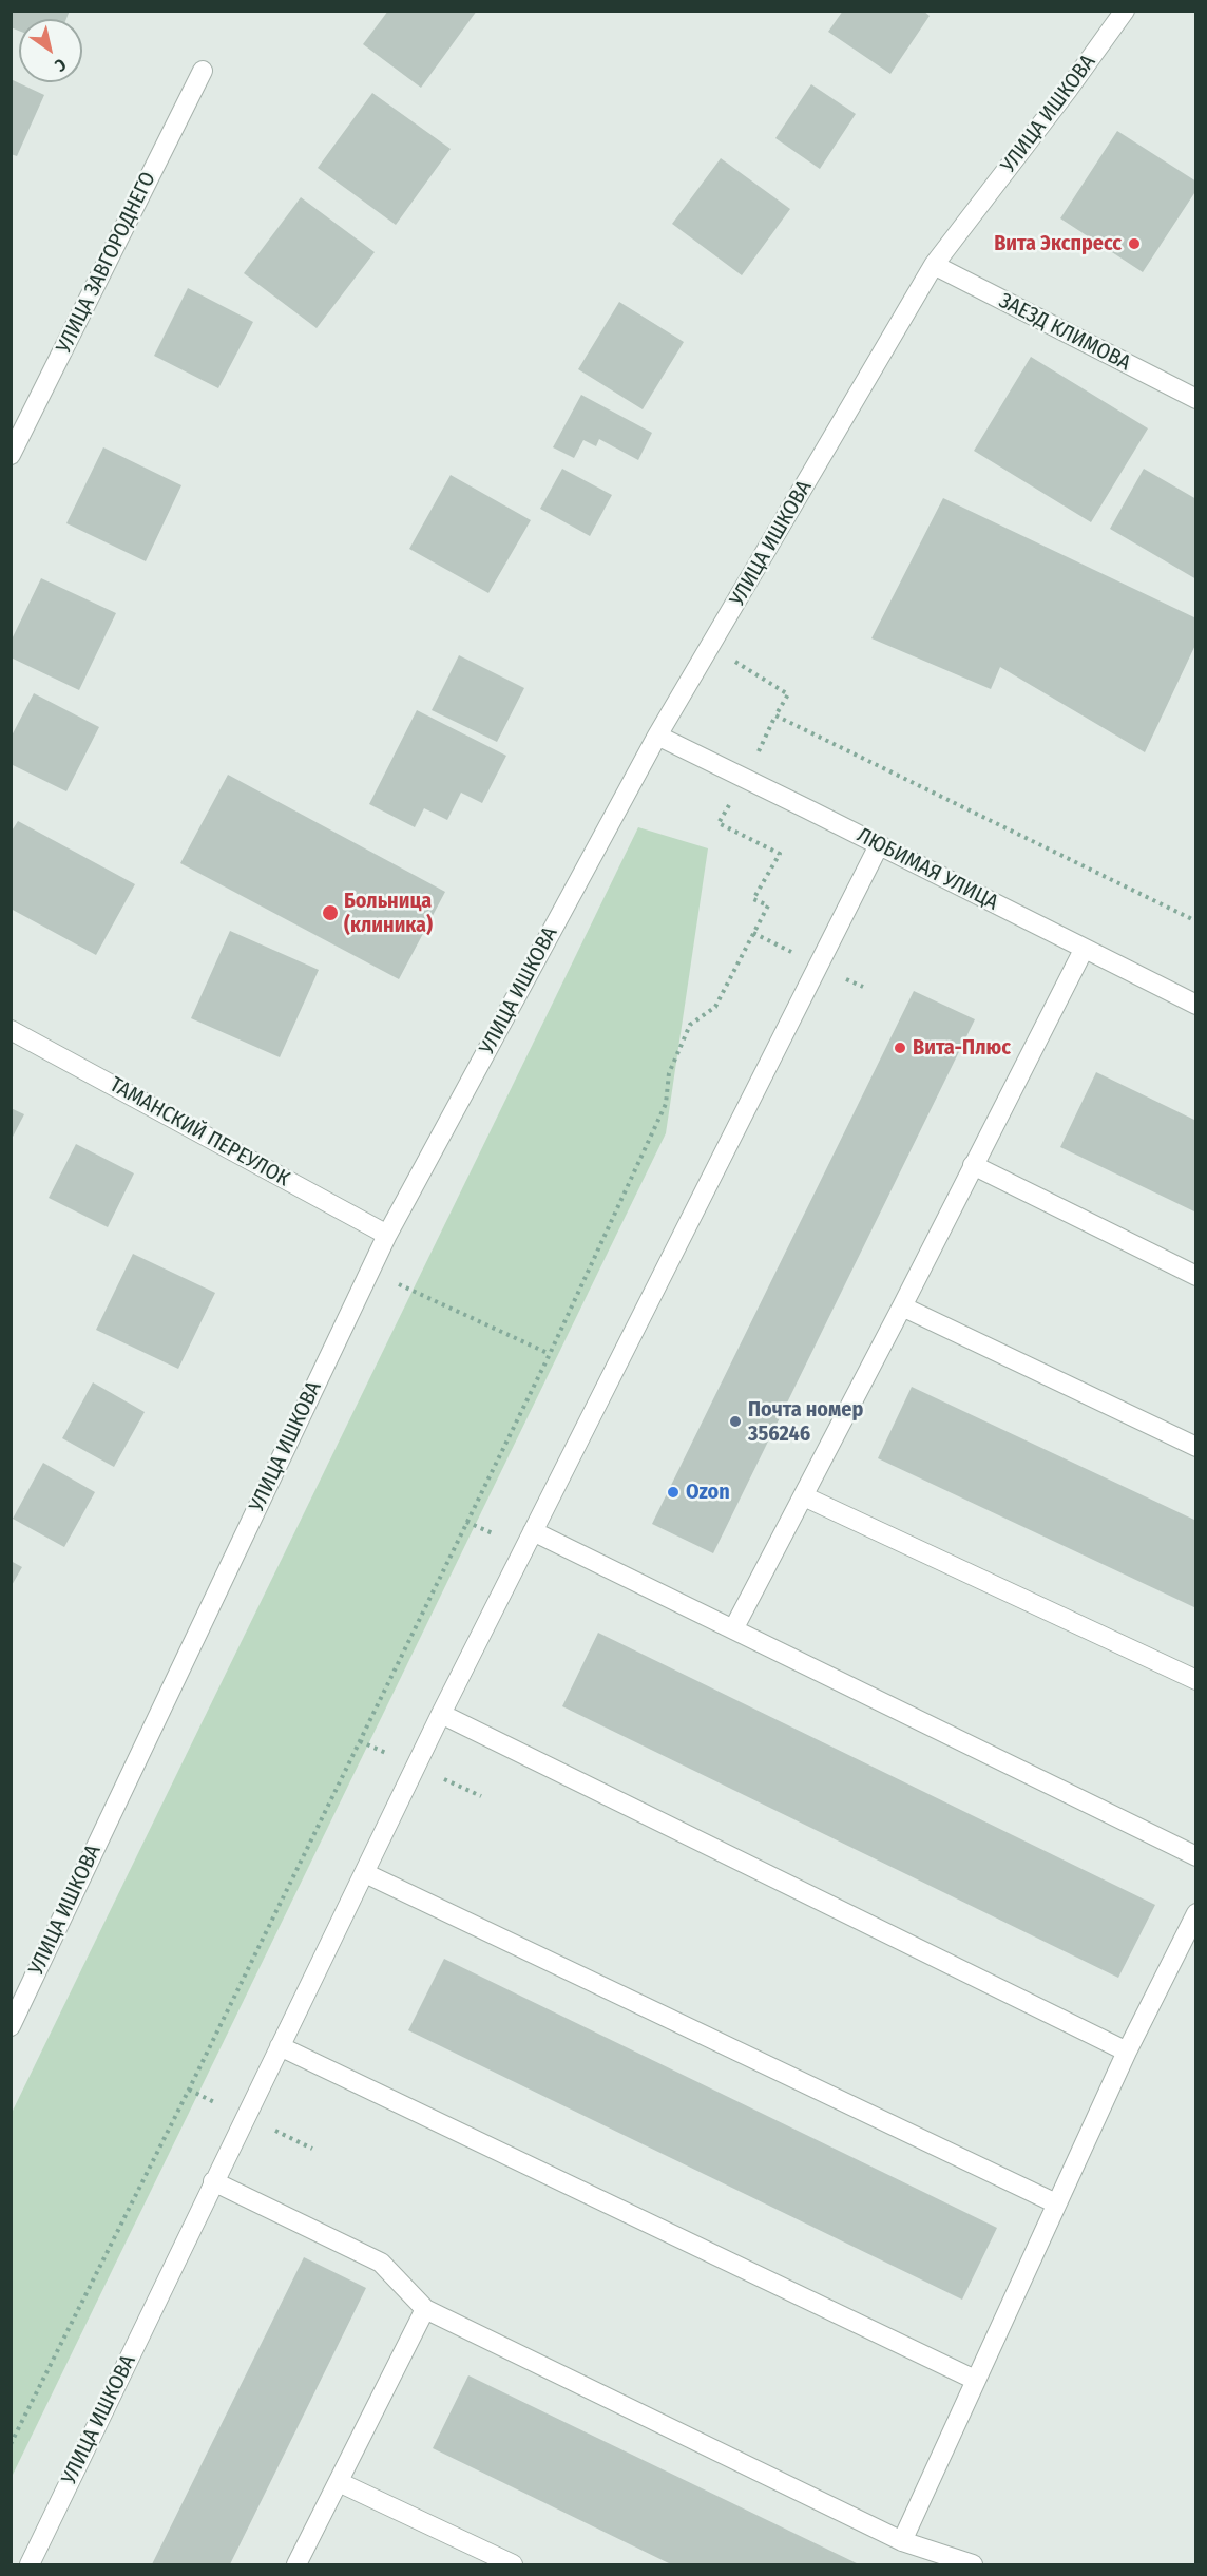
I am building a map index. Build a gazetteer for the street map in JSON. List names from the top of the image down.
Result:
{
  "streets": {
    "street": [
      "УЛИЦА ИШКОВА",
      "УЛИЦА ЗАВГОРОДНЕГО",
      "ЗАЕЗД КЛИМОВА",
      "ЛЮБИМАЯ УЛИЦА",
      "ТАМАНСКИЙ ПЕРЕУЛОК"
    ]
  },
  "crossings": [
    ["УЛИЦА ИШКОВА", "ЗАЕЗД КЛИМОВА"],
    ["УЛИЦА ИШКОВА", "ЛЮБИМАЯ УЛИЦА"],
    ["УЛИЦА ИШКОВА", "ТАМАНСКИЙ ПЕРЕУЛОК"]
  ],
  "places": [
    "Вита Экспресс",
    "Больница (клиника)",
    "Вита-Плюс",
    "Почта номер 356246",
    "Ozon"
  ],
  "north": "bottom right"
}
